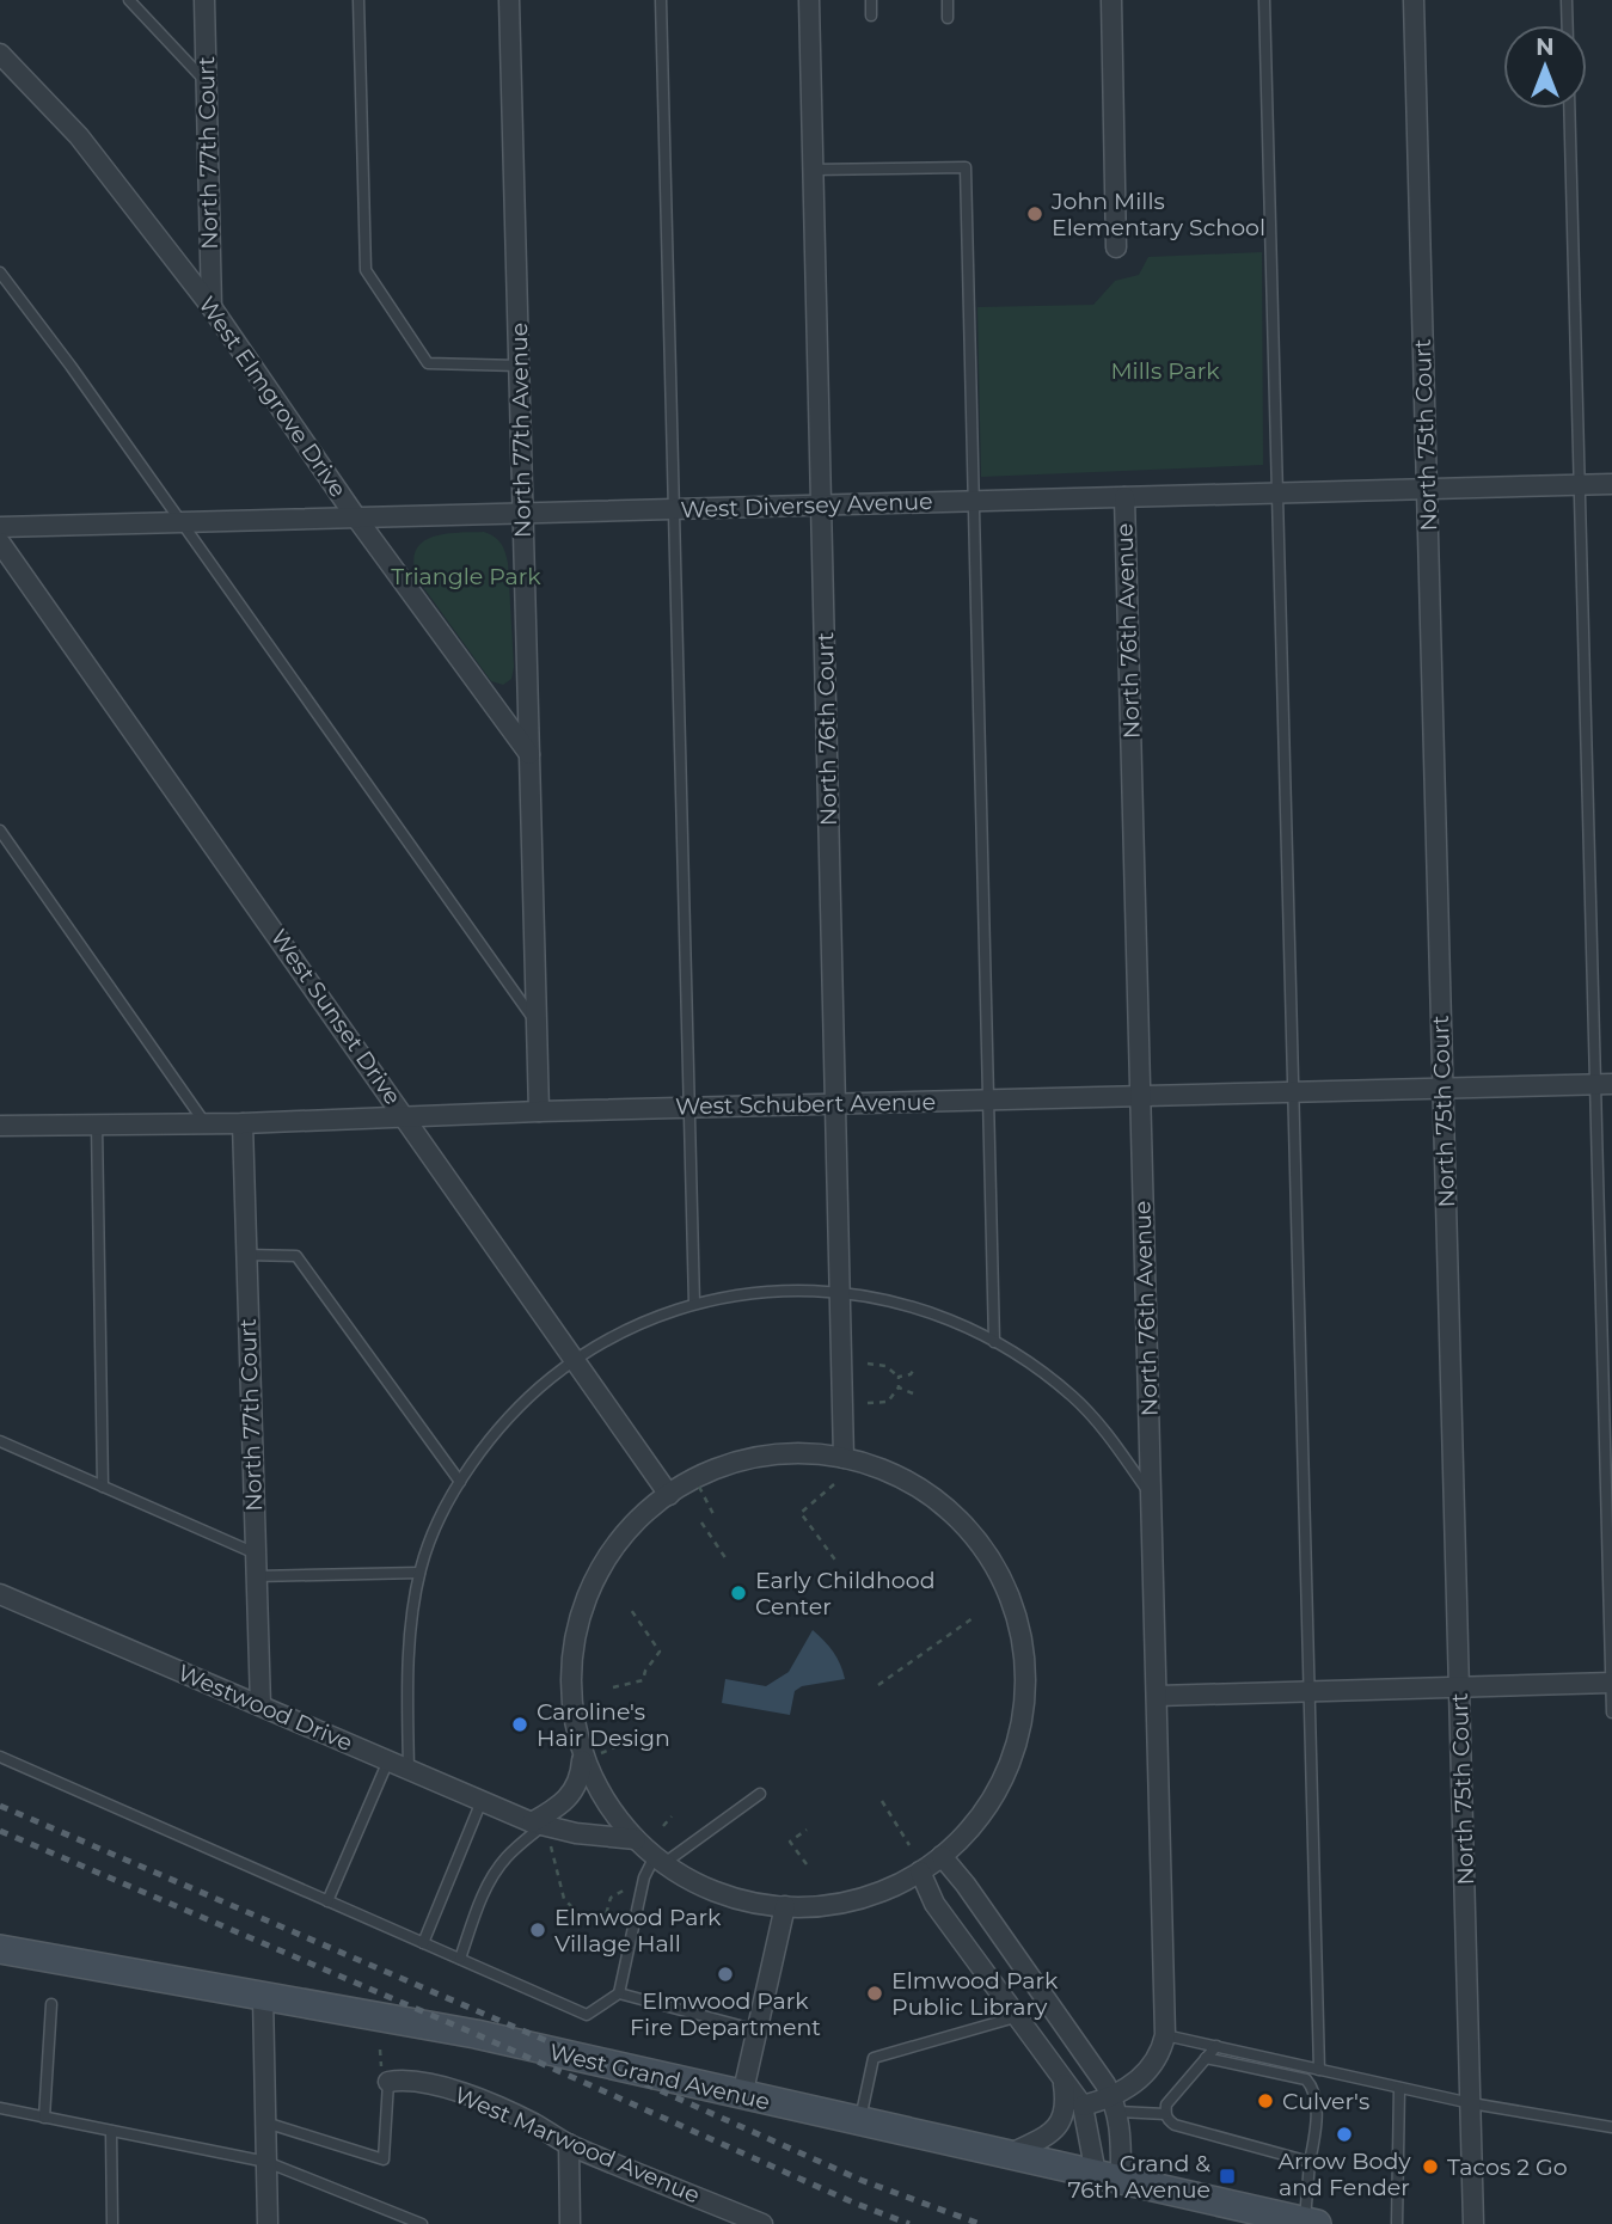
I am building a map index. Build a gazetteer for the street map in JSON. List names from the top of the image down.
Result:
{
  "streets": {
    "main road": ["West Grand Avenue"],
    "street": [
      "North 77th Court",
      "West Elmgrove Drive",
      "North 77th Avenue",
      "North 75th Court",
      "West Diversey Avenue",
      "North 76th Avenue",
      "North 76th Court",
      "West Sunset Drive",
      "West Schubert Avenue",
      "Westwood Drive",
      "West Marwood Avenue"
    ]
  },
  "crossings": [
    ["North 77th Court", "West Elmgrove Drive"],
    ["North 77th Court", "West Schubert Avenue"],
    ["North 77th Court", "Westwood Drive"],
    ["West Elmgrove Drive", "North 77th Avenue"],
    ["West Elmgrove Drive", "West Diversey Avenue"],
    ["North 77th Avenue", "West Diversey Avenue"],
    ["North 77th Avenue", "West Schubert Avenue"],
    ["North 75th Court", "West Diversey Avenue"],
    ["North 75th Court", "West Schubert Avenue"],
    ["West Diversey Avenue", "North 76th Avenue"],
    ["West Diversey Avenue", "North 76th Court"],
    ["North 76th Avenue", "West Schubert Avenue"],
    ["North 76th Court", "West Schubert Avenue"],
    ["West Sunset Drive", "West Schubert Avenue"]
  ],
  "parks": ["Mills Park", "Triangle Park"],
  "places": {
    "other": [
      "John Mills Elementary School",
      "Early Childhood Center",
      "Caroline's Hair Design",
      "Elmwood Park Village Hall",
      "Elmwood Park Fire Department",
      "Elmwood Park Public Library",
      "Culver's",
      "Arrow Body and Fender",
      "Tacos 2 Go"
    ],
    "transit": ["Grand & 76th Avenue"]
  },
  "north": "top"
}
